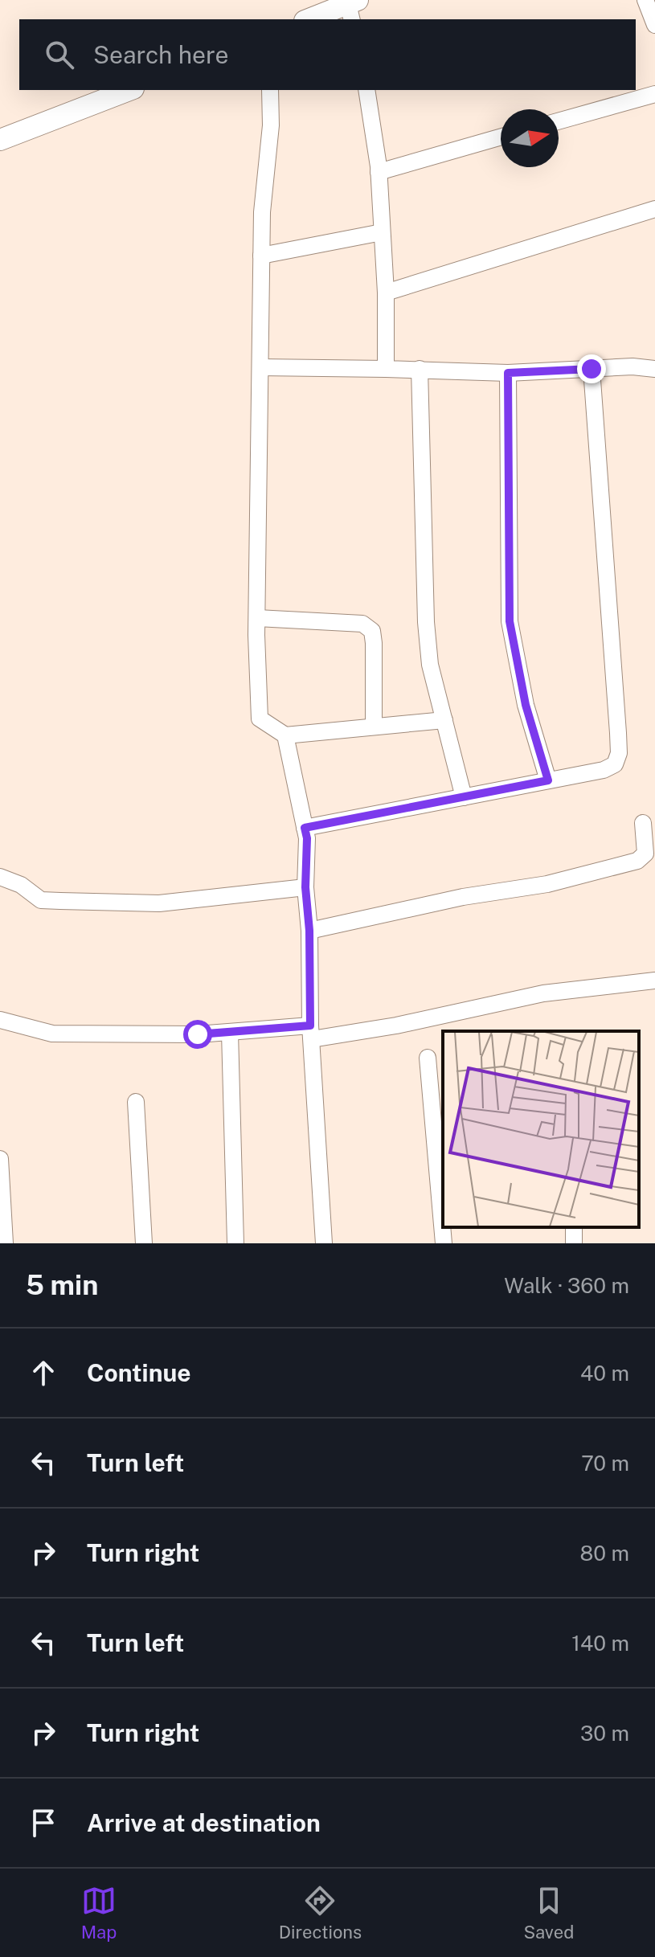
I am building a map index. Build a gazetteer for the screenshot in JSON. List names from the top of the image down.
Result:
{
  "north": "right",
  "page": {
    "search": "Search here",
    "heading": ["5 min", "Walk · 360 m"],
    "list": [
      ["Continue", "40 m"],
      ["Turn left", "70 m"],
      ["Turn right", "80 m"],
      ["Turn left", "140 m"],
      ["Turn right", "30 m"],
      "Arrive at destination"
    ],
    "nav": ["Map", "Directions", "Saved"]
  }
}
